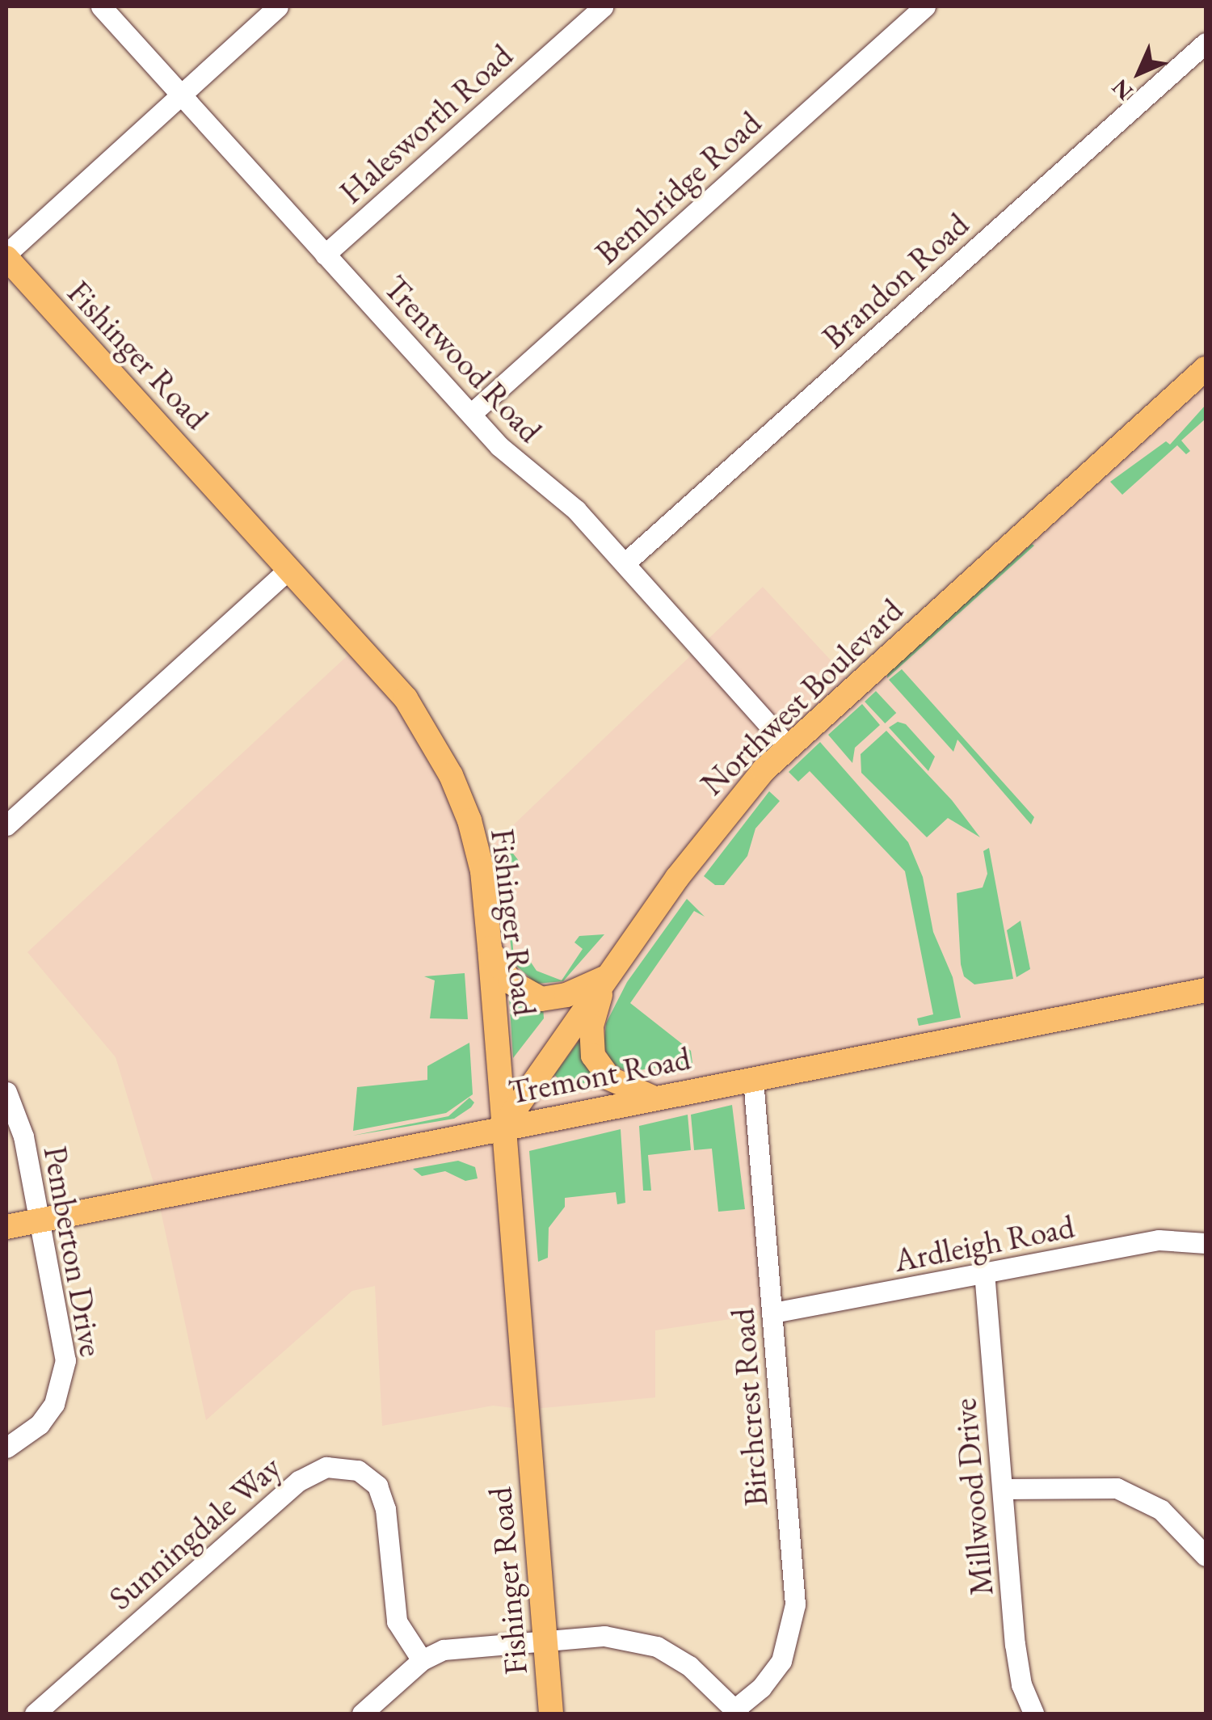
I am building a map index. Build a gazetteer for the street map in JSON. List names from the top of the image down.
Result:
{
  "streets": {
    "main road": ["Fishinger Road", "Northwest Boulevard", "Tremont Road"],
    "street": [
      "Halesworth Road",
      "Bembridge Road",
      "Brandon Road",
      "Trentwood Road",
      "Ardleigh Road",
      "Pemberton Drive",
      "Birchcrest Road",
      "Millwood Drive",
      "Sunningdale Way"
    ]
  },
  "crossings": [
    ["Halesworth Road", "Trentwood Road"],
    ["Bembridge Road", "Trentwood Road"],
    ["Brandon Road", "Trentwood Road"],
    ["Fishinger Road", "Northwest Boulevard"],
    ["Fishinger Road", "Tremont Road"],
    ["Trentwood Road", "Northwest Boulevard"],
    ["Northwest Boulevard", "Tremont Road"],
    ["Tremont Road", "Pemberton Drive"],
    ["Tremont Road", "Birchcrest Road"],
    ["Ardleigh Road", "Birchcrest Road"],
    ["Ardleigh Road", "Millwood Drive"]
  ],
  "north": "bottom left"
}
